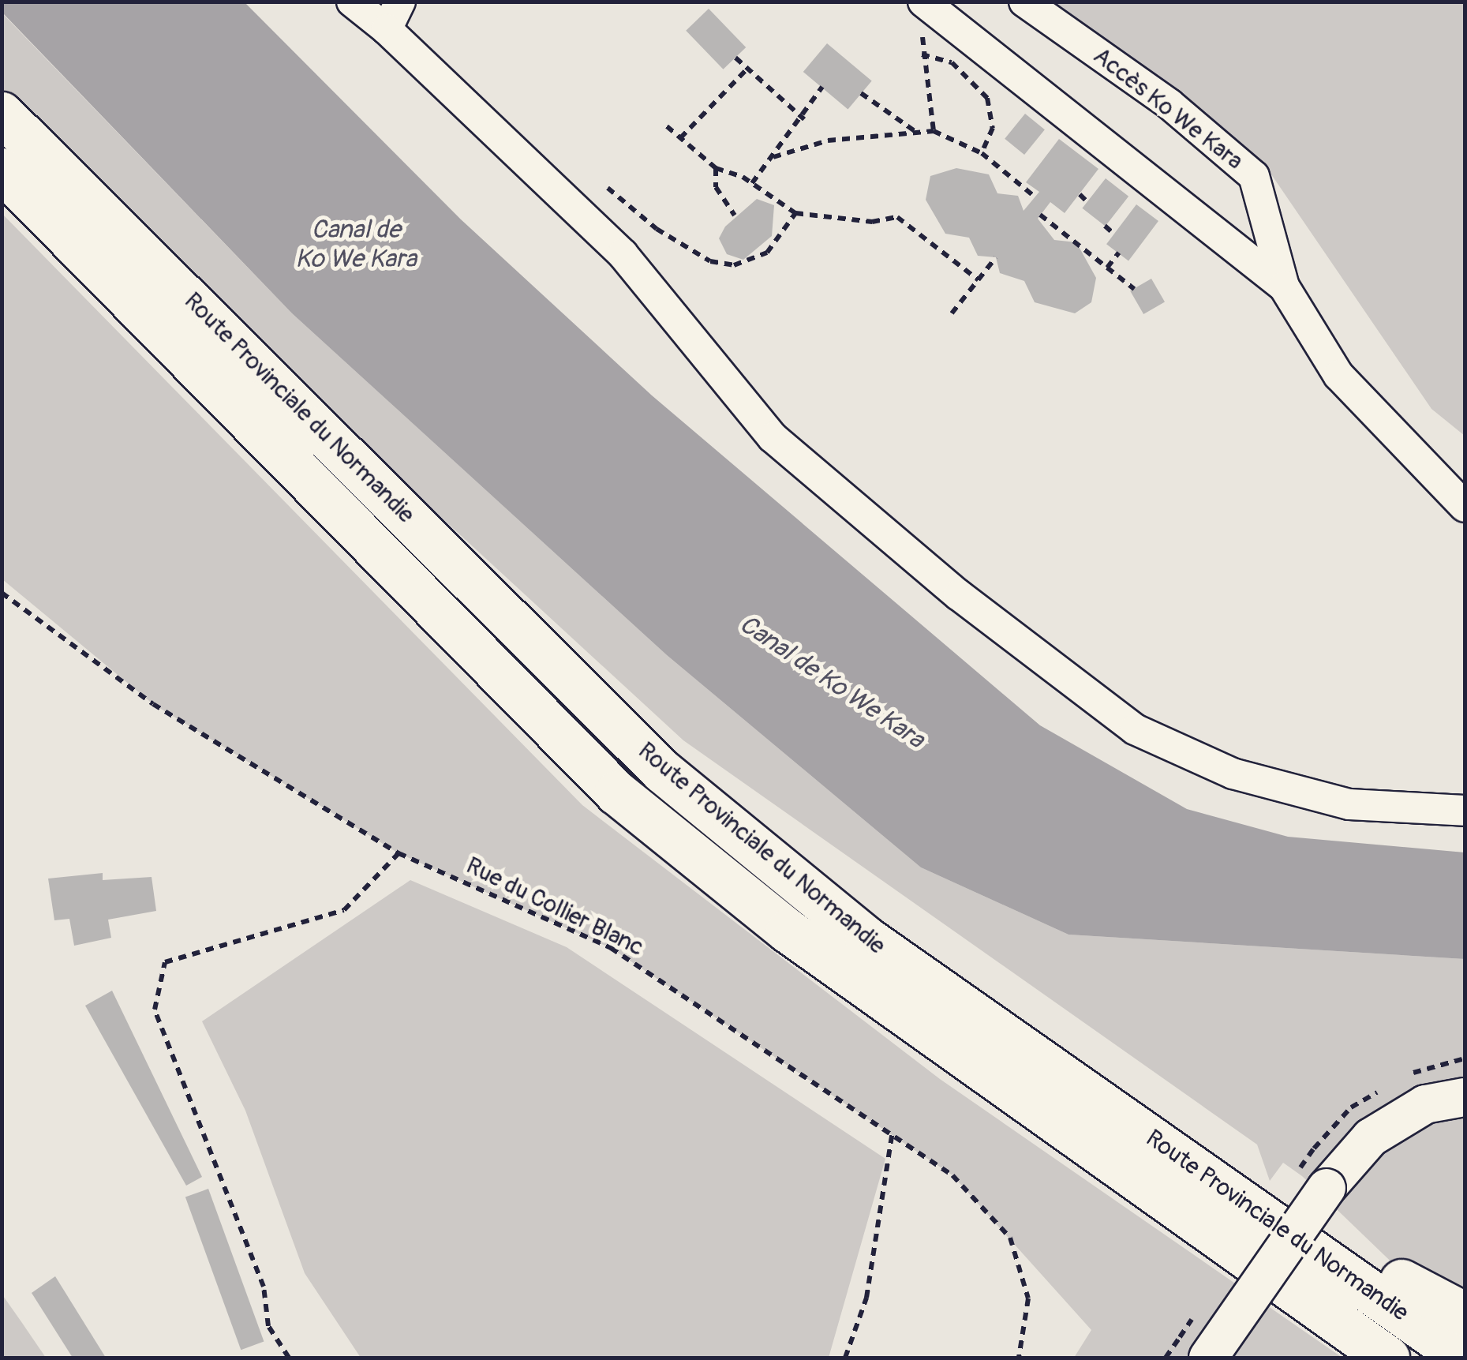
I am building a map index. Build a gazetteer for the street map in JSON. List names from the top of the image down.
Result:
{
  "streets": {
    "highway": ["Route Provinciale du Normandie"],
    "lane": ["Accès Ko We Kara"],
    "path": ["Rue du Collier Blanc"]
  },
  "water": ["Canal de Ko We Kara"]
}
